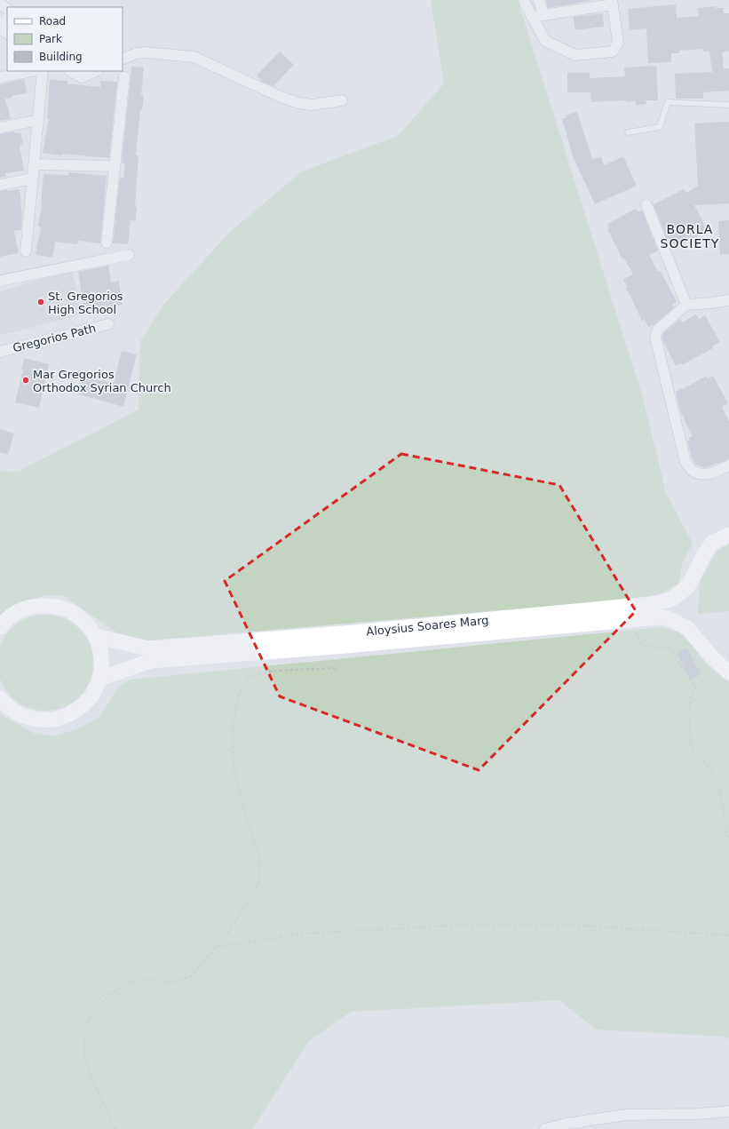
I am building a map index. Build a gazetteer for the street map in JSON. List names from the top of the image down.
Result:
{
  "streets": {
    "main road": ["Aloysius Soares Marg"],
    "street": ["Gregorios Path"]
  },
  "districts": ["BORLA SOCIETY"],
  "places": ["St. Gregorios High School", "Mar Gregorios Orthodox Syrian Church"],
  "legend": ["Road", "Park", "Building"]
}
